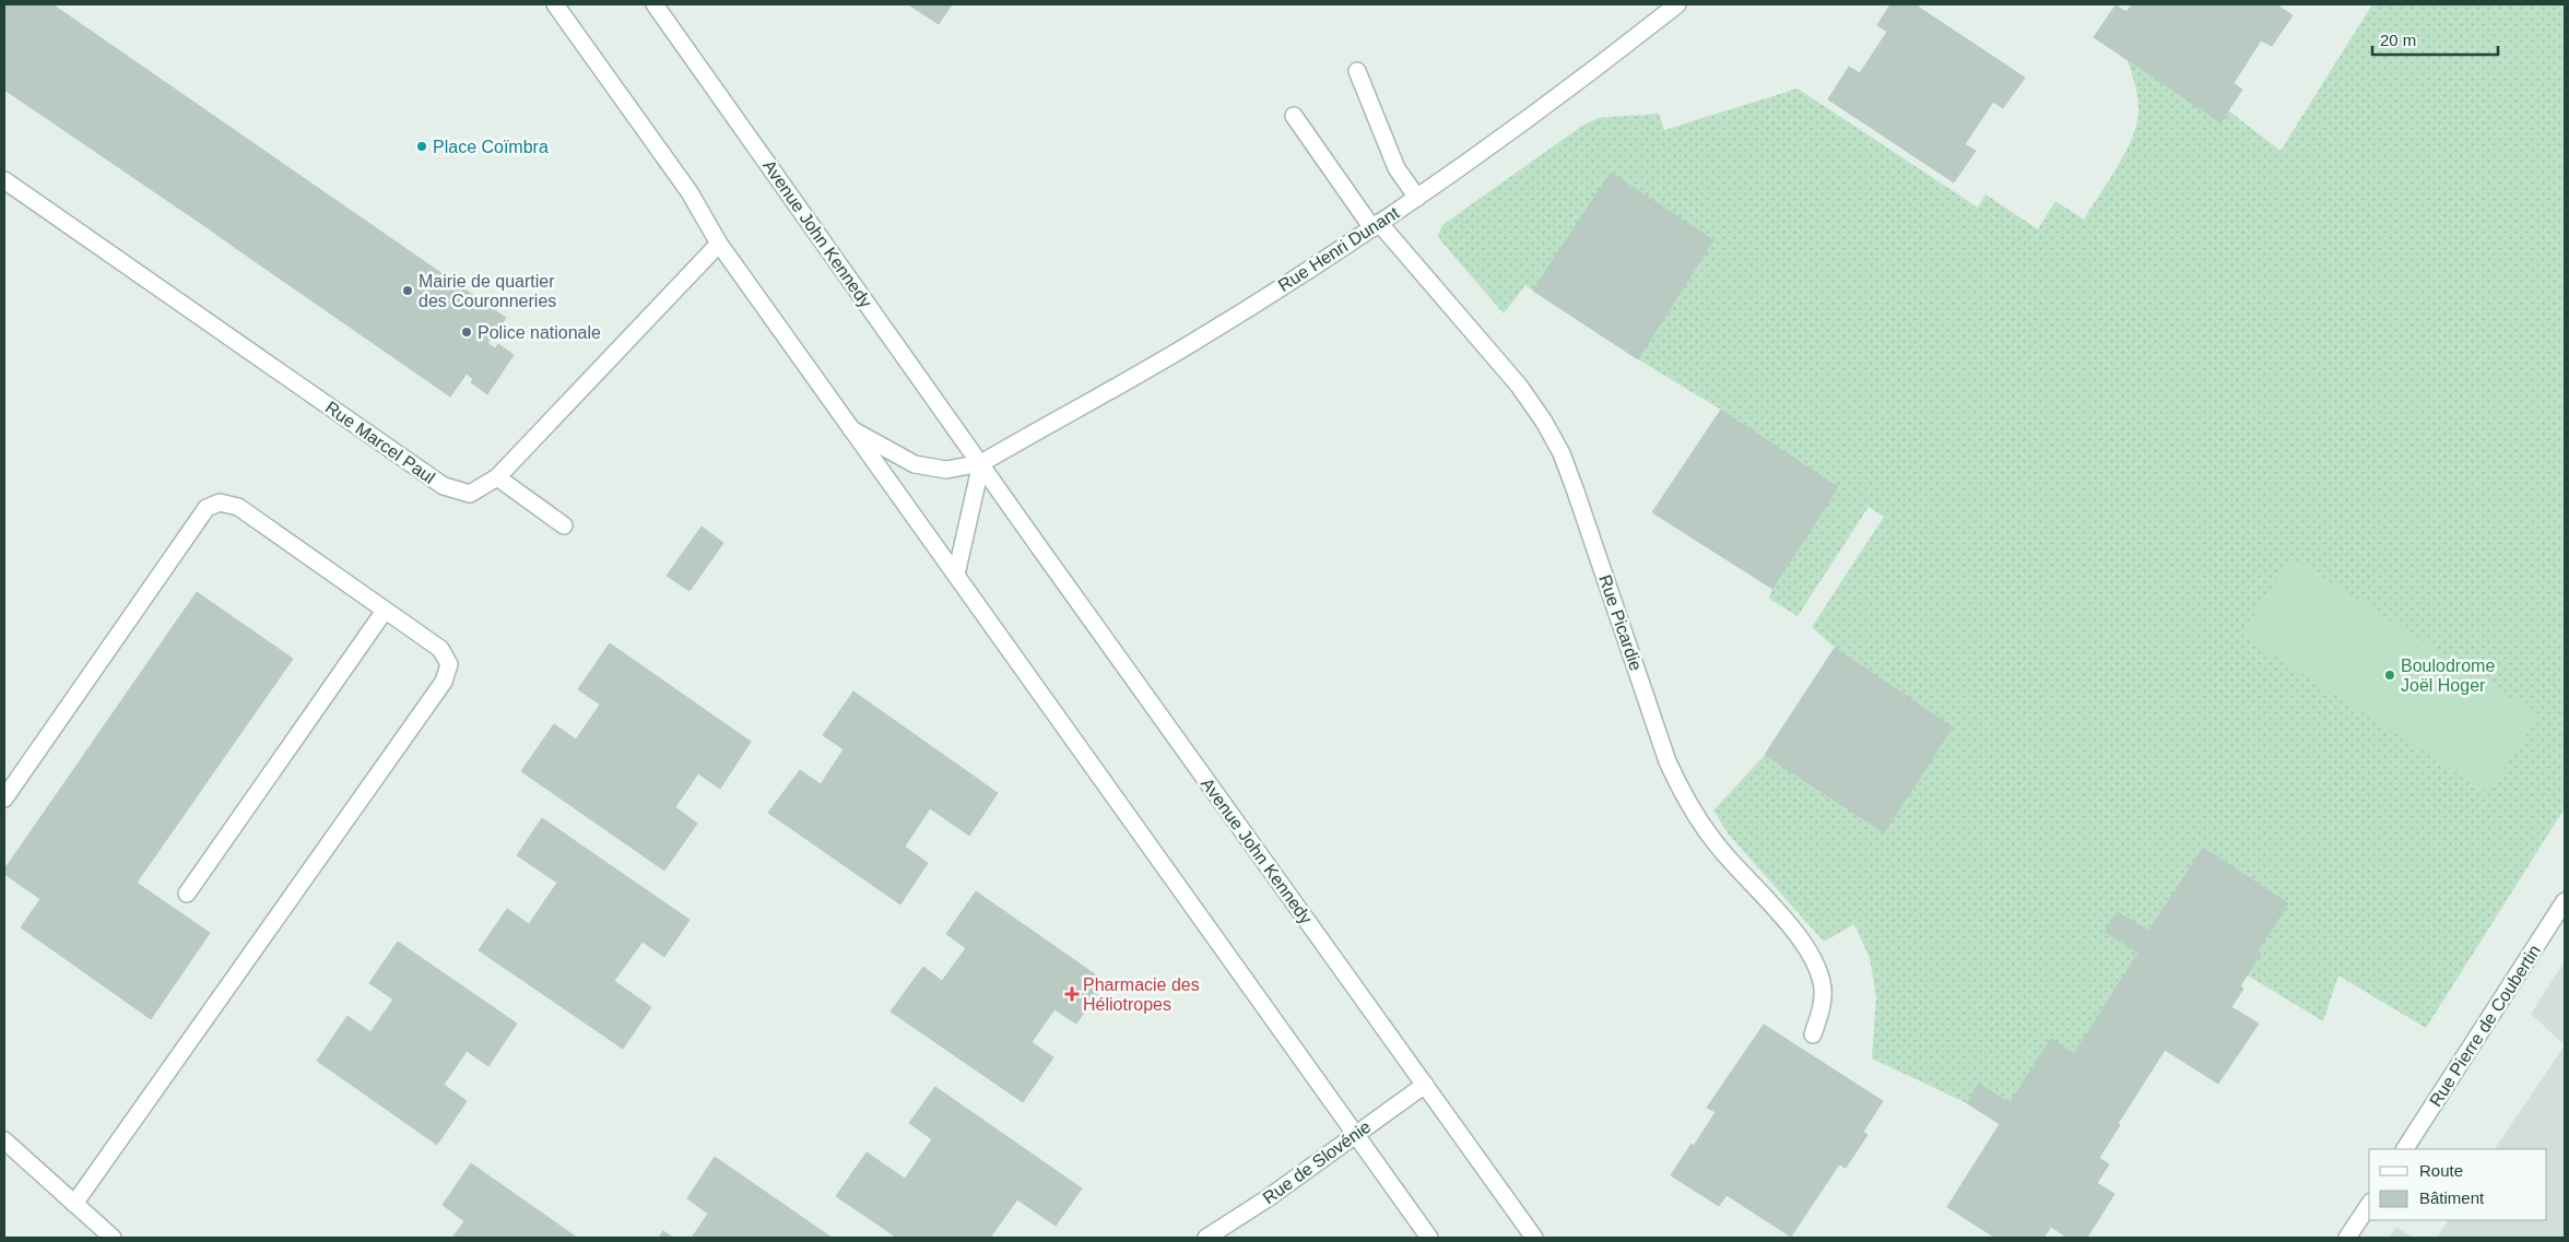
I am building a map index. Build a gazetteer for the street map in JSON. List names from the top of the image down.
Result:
{
  "streets": {
    "street": [
      "Avenue John Kennedy",
      "Rue Henri Dunant",
      "Rue Marcel Paul",
      "Rue Picardie",
      "Rue Pierre de Coubertin",
      "Rue de Slovénie"
    ]
  },
  "crossings": [
    ["Avenue John Kennedy", "Rue Henri Dunant"],
    ["Avenue John Kennedy", "Rue de Slovénie"],
    ["Rue Henri Dunant", "Rue Picardie"]
  ],
  "places": {
    "other": [
      "Place Coïmbra",
      "Mairie de quartier des Couronneries",
      "Police nationale",
      "Boulodrome Joël Hoger"
    ],
    "health": ["Pharmacie des Héliotropes"]
  },
  "legend": ["Route", "Bâtiment"],
  "scale_bar": "20 m"
}
